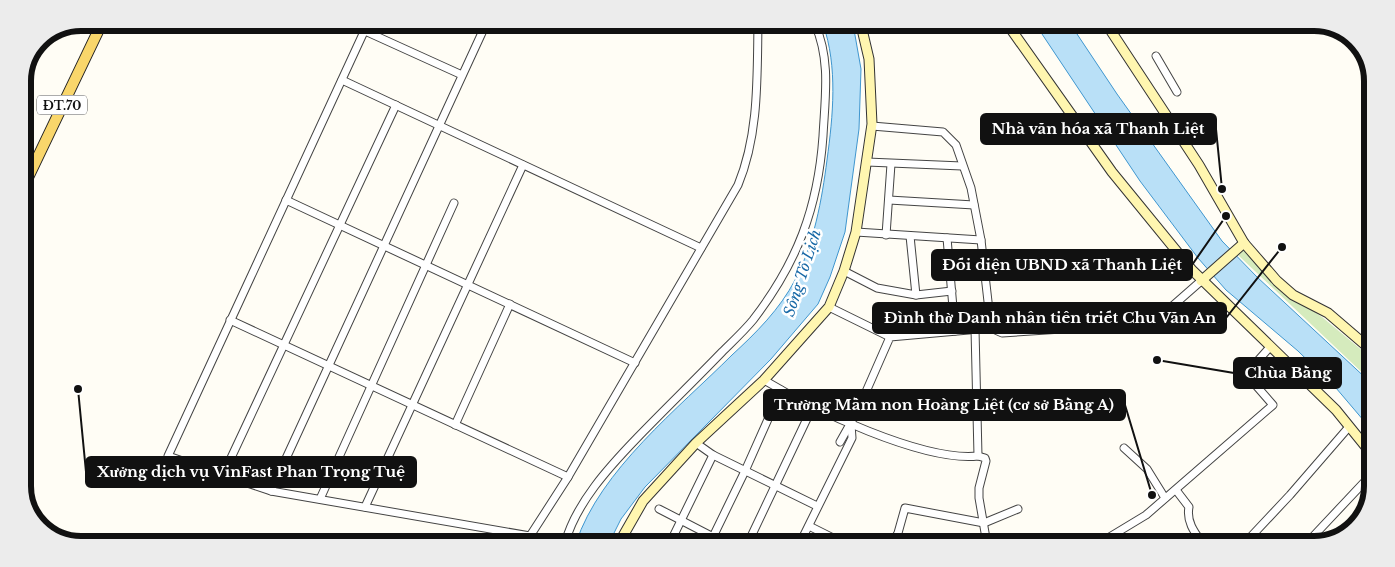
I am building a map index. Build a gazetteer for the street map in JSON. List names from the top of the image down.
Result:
{
  "streets": {
    "main road": ["ĐT.70"]
  },
  "water": ["Sông Tô Lịch"],
  "places": [
    "Nhà văn hóa xã Thanh Liệt",
    "Đối diện UBND xã Thanh Liệt",
    "Đình thờ Danh nhân tiên triết Chu Văn An",
    "Chùa Bằng",
    "Xưởng dịch vụ VinFast Phan Trọng Tuệ",
    "Trường Mầm non Hoàng Liệt (cơ sở Bằng A)"
  ]
}
